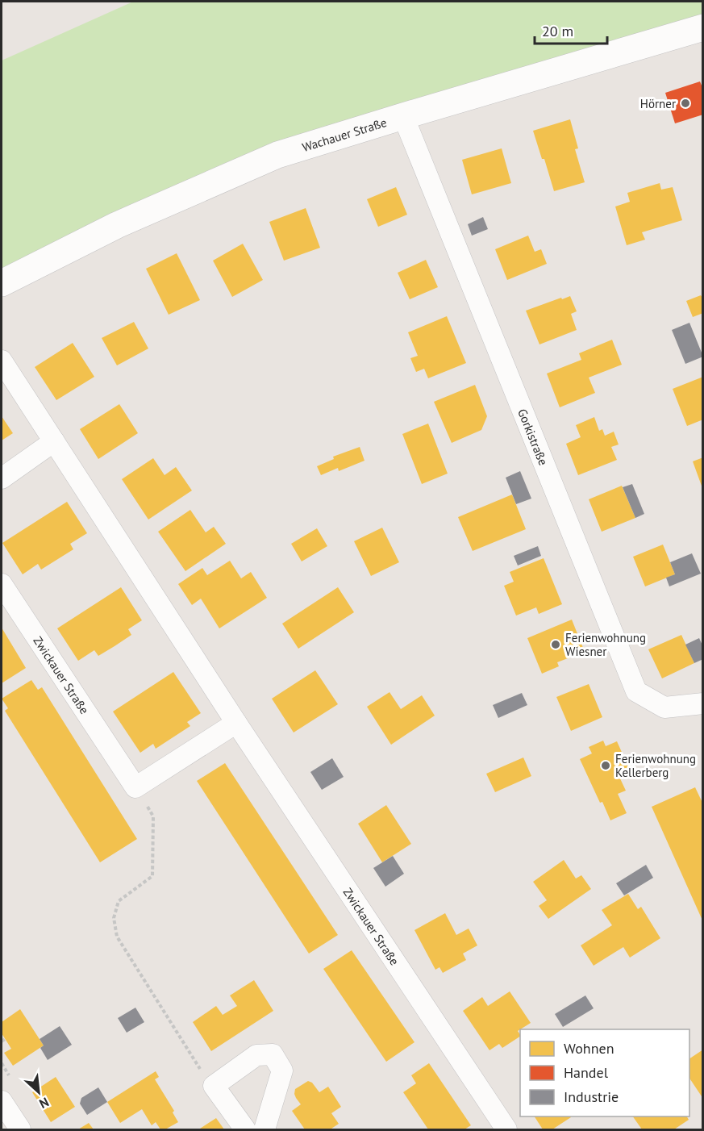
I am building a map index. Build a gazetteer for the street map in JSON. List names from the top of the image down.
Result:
{
  "streets": {
    "main road": ["Wachauer Straße"],
    "street": ["Gorkistraße", "Zwickauer Straße"]
  },
  "crossings": [
    ["Wachauer Straße", "Gorkistraße"]
  ],
  "places": ["Hörner", "Ferienwohnung Wiesner", "Ferienwohnung Kellerberg"],
  "legend": ["Wohnen", "Handel", "Industrie"],
  "scale_bar": "20 m",
  "north": "bottom right"
}
